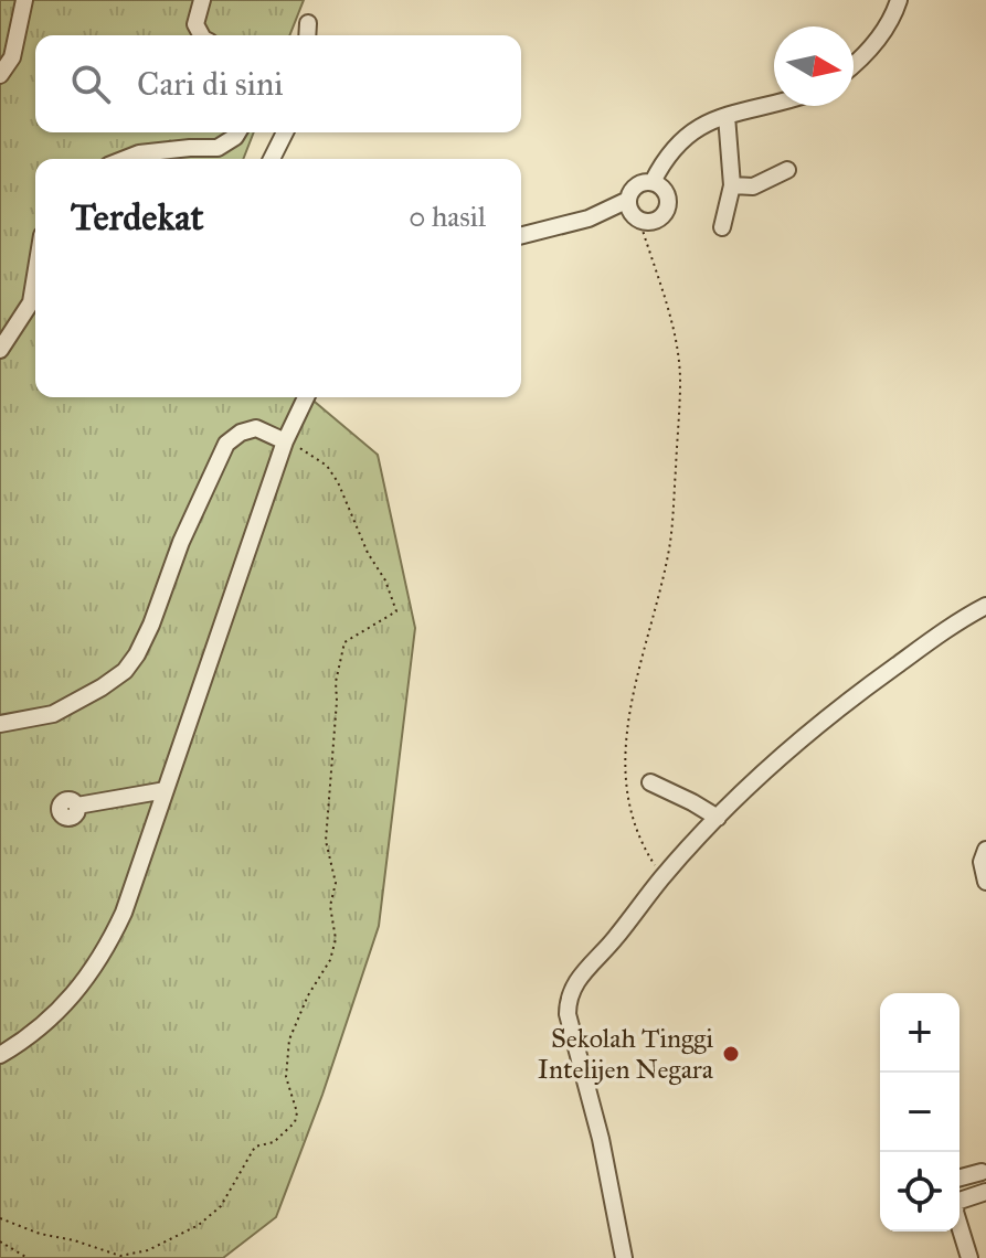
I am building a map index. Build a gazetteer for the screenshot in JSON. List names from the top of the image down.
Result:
{
  "places": ["Sekolah Tinggi Intelijen Negara"],
  "north": "right",
  "page": {
    "search": "Cari di sini",
    "heading": ["Terdekat", "0 hasil"],
    "map_buttons": ["+", "−"]
  }
}
